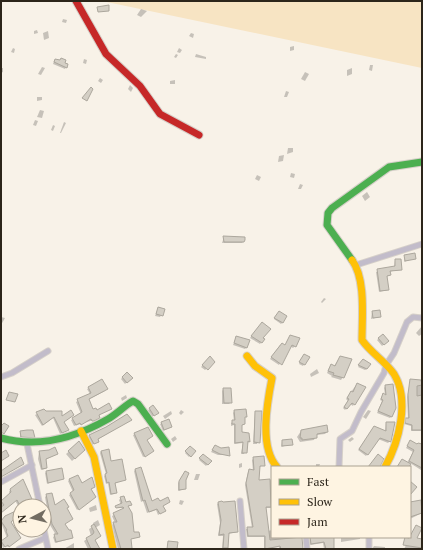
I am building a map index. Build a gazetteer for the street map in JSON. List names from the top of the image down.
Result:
{
  "legend": ["Fast", "Slow", "Jam"],
  "north": "left"
}
